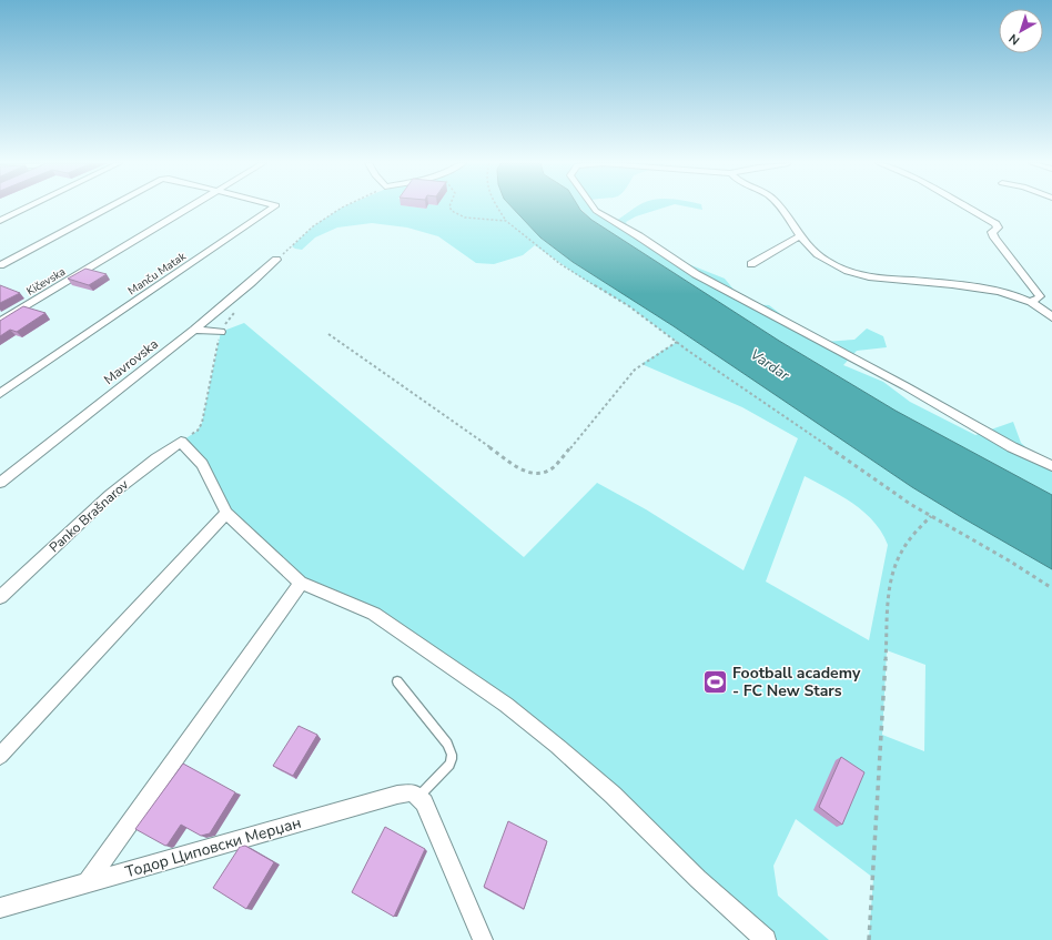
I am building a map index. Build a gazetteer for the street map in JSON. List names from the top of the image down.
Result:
{
  "streets": {
    "street": [
      "Manču Matak",
      "Kičevska",
      "Mavrovska",
      "Panko Brašnarov",
      "Тодор Циповски Мерџан"
    ]
  },
  "water": ["Vardar"],
  "places": {
    "sports": ["Football academy - FC New Stars"]
  },
  "north": "bottom left"
}
